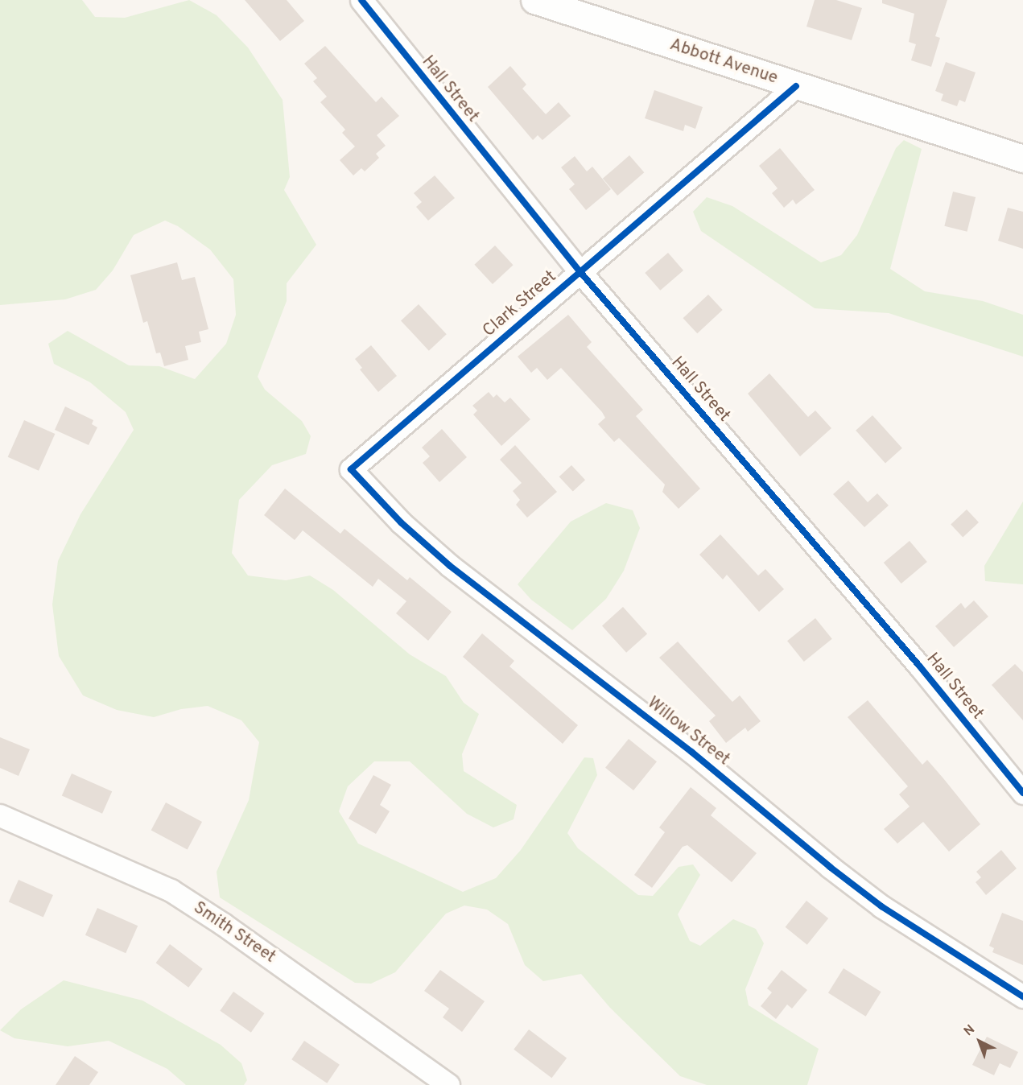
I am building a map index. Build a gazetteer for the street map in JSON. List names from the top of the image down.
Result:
{
  "streets": {
    "street": [
      "Abbott Avenue",
      "Hall Street",
      "Clark Street",
      "Willow Street",
      "Smith Street"
    ]
  },
  "crossings": [
    ["Abbott Avenue", "Clark Street"],
    ["Hall Street", "Clark Street"],
    ["Clark Street", "Willow Street"]
  ],
  "north": "top left"
}
